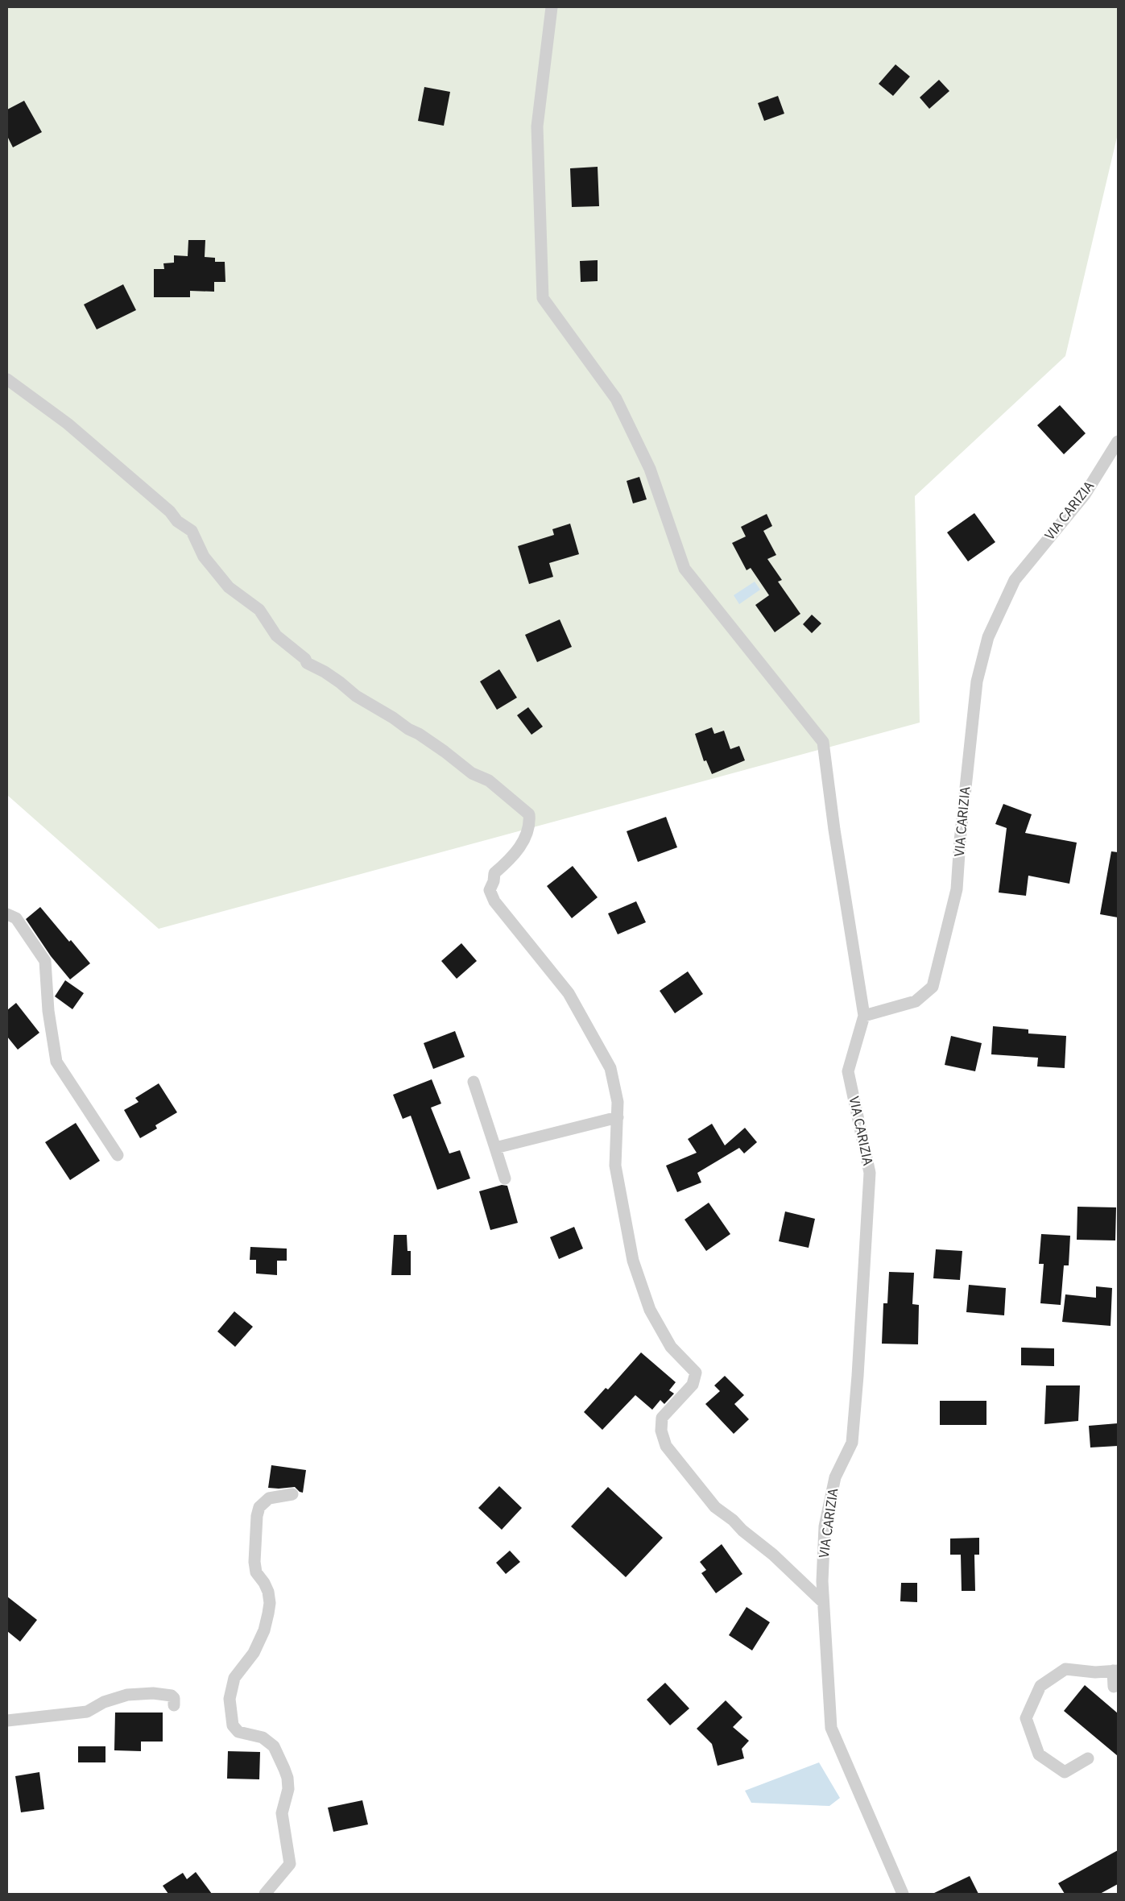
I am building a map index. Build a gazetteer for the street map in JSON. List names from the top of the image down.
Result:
{
  "streets": {
    "street": ["VIA CARIZIA"]
  }
}
